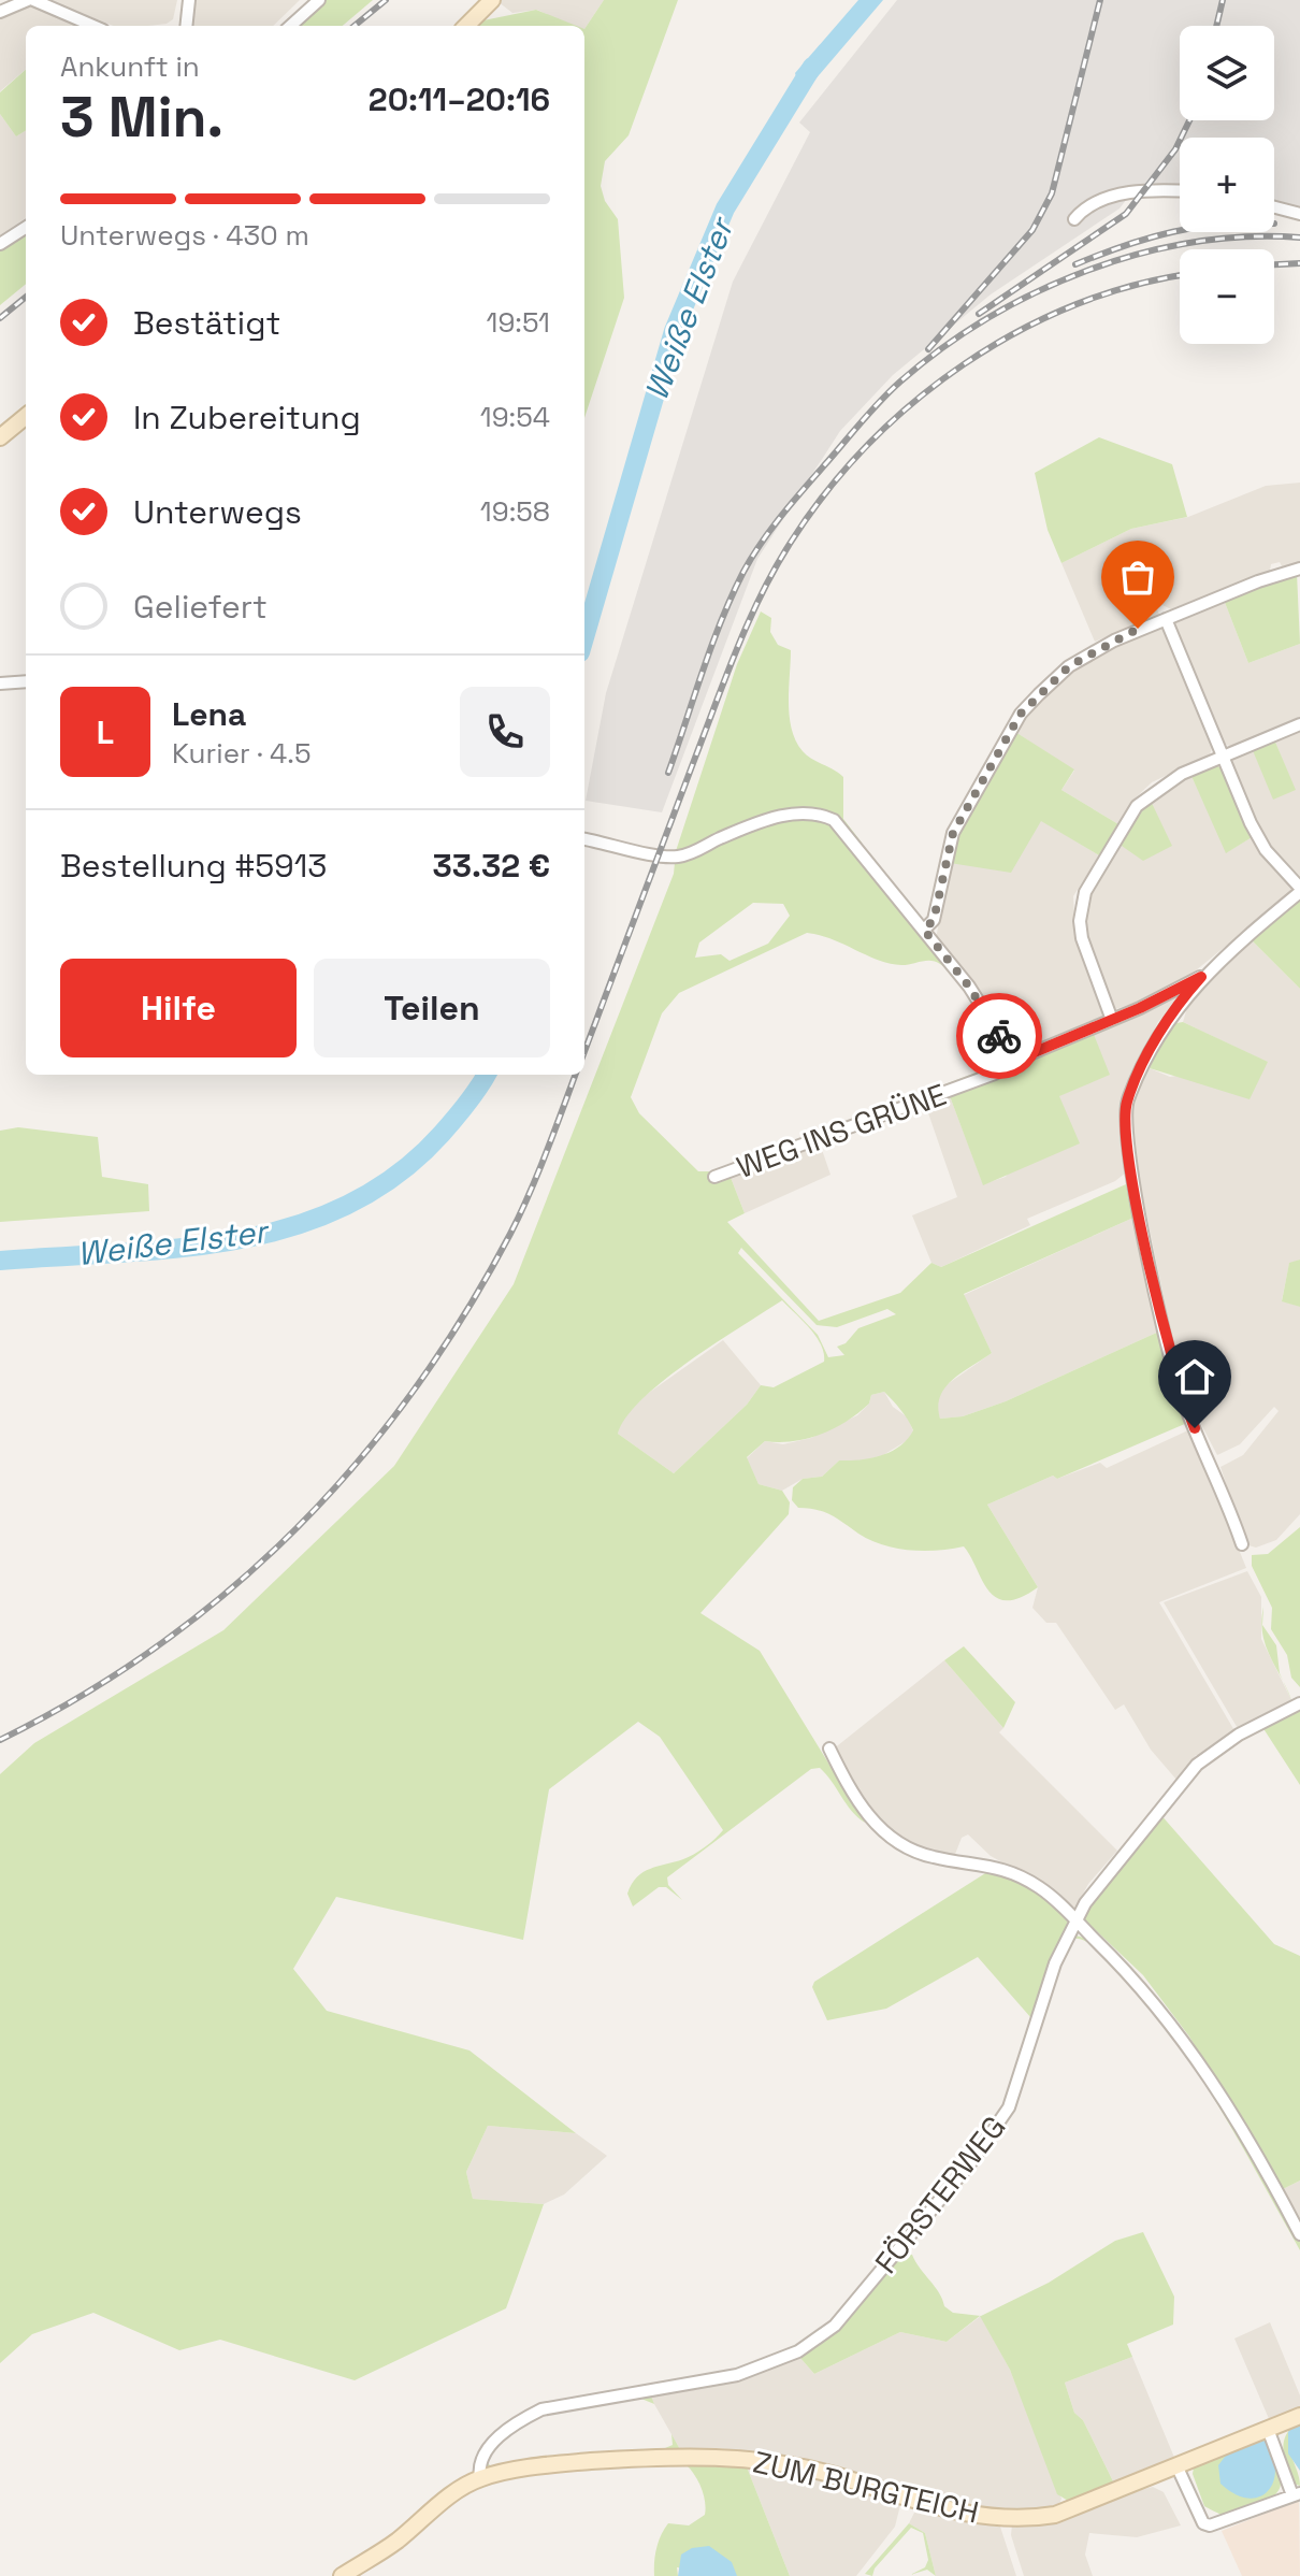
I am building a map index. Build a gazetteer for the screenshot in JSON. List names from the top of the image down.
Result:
{
  "streets": {
    "street": ["WEG INS GRÜNE", "FÖRSTERWEG", "ZUM BURGTEICH"]
  },
  "crossings": [
    ["FÖRSTERWEG", "ZUM BURGTEICH"]
  ],
  "water": ["Weiße Elster"],
  "page": {
    "map_buttons": ["+", "−"],
    "heading": ["3 Min.", "Ankunft in", "20:11–20:16"],
    "panel": [
      "Lena",
      "Kurier · 4.5",
      "Bestellung #5913",
      "33.32 €"
    ],
    "bar": "Unterwegs · 430 m",
    "list": [
      ["Bestätigt", "19:51"],
      ["In Zubereitung", "19:54"],
      ["Unterwegs", "19:58"],
      "Geliefert"
    ],
    "round": "L",
    "buttons": ["Hilfe", "Teilen"]
  }
}
